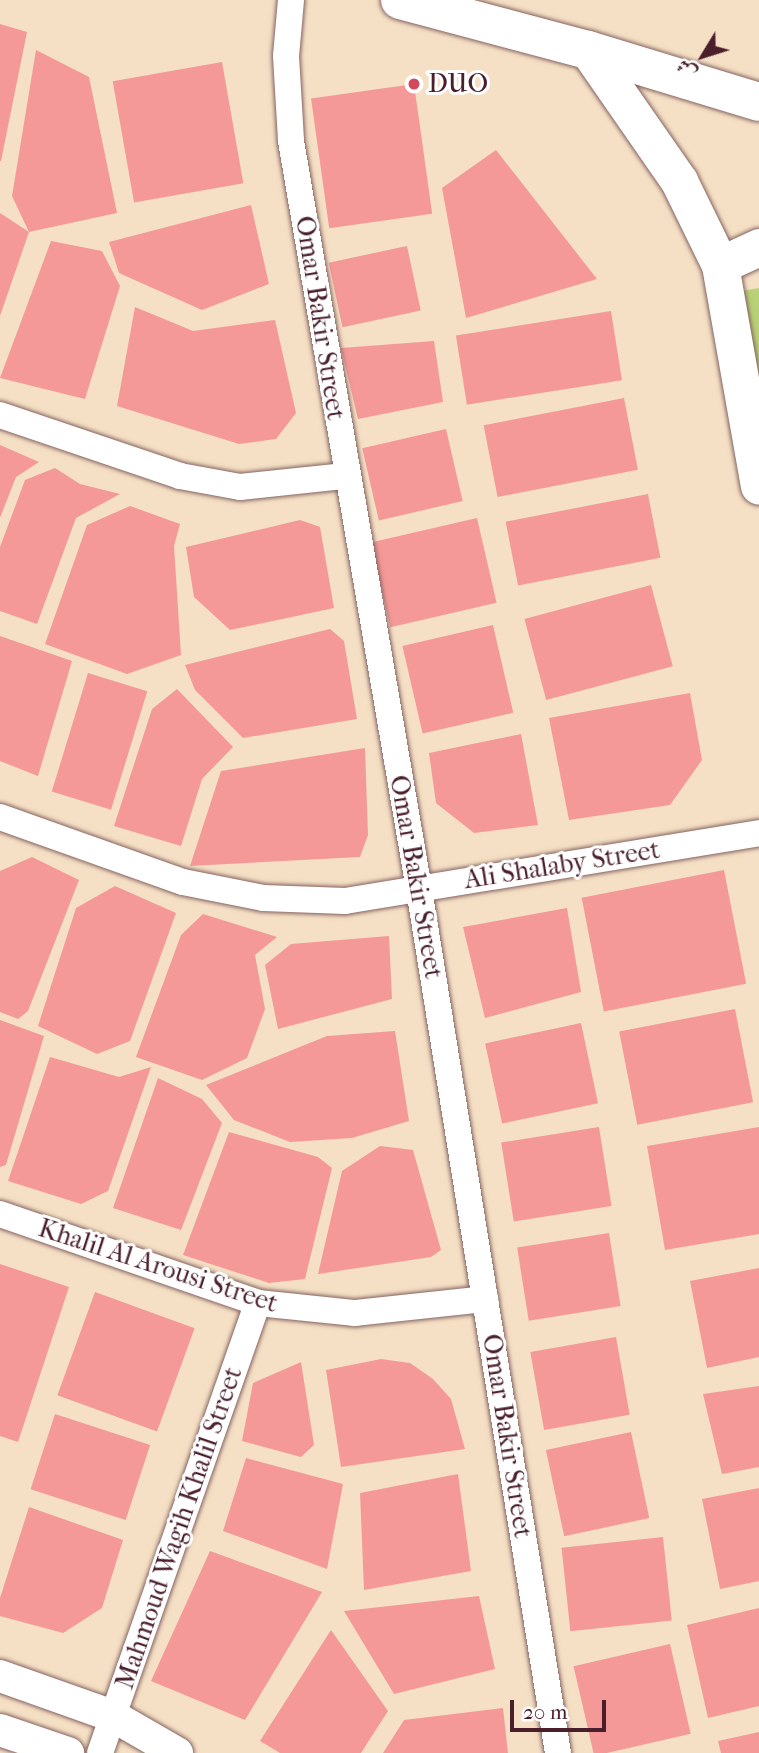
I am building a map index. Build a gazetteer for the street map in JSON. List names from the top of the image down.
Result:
{
  "streets": {
    "street": [
      "Omar Bakir Street",
      "Ali Shalaby Street",
      "Khalil Al Arousi Street",
      "Mahmoud Wagih Khalil Street"
    ]
  },
  "crossings": [
    ["Omar Bakir Street", "Ali Shalaby Street"],
    ["Omar Bakir Street", "Khalil Al Arousi Street"],
    ["Khalil Al Arousi Street", "Mahmoud Wagih Khalil Street"]
  ],
  "places": ["DUO"],
  "scale_bar": "20 m",
  "north": "bottom left"
}
